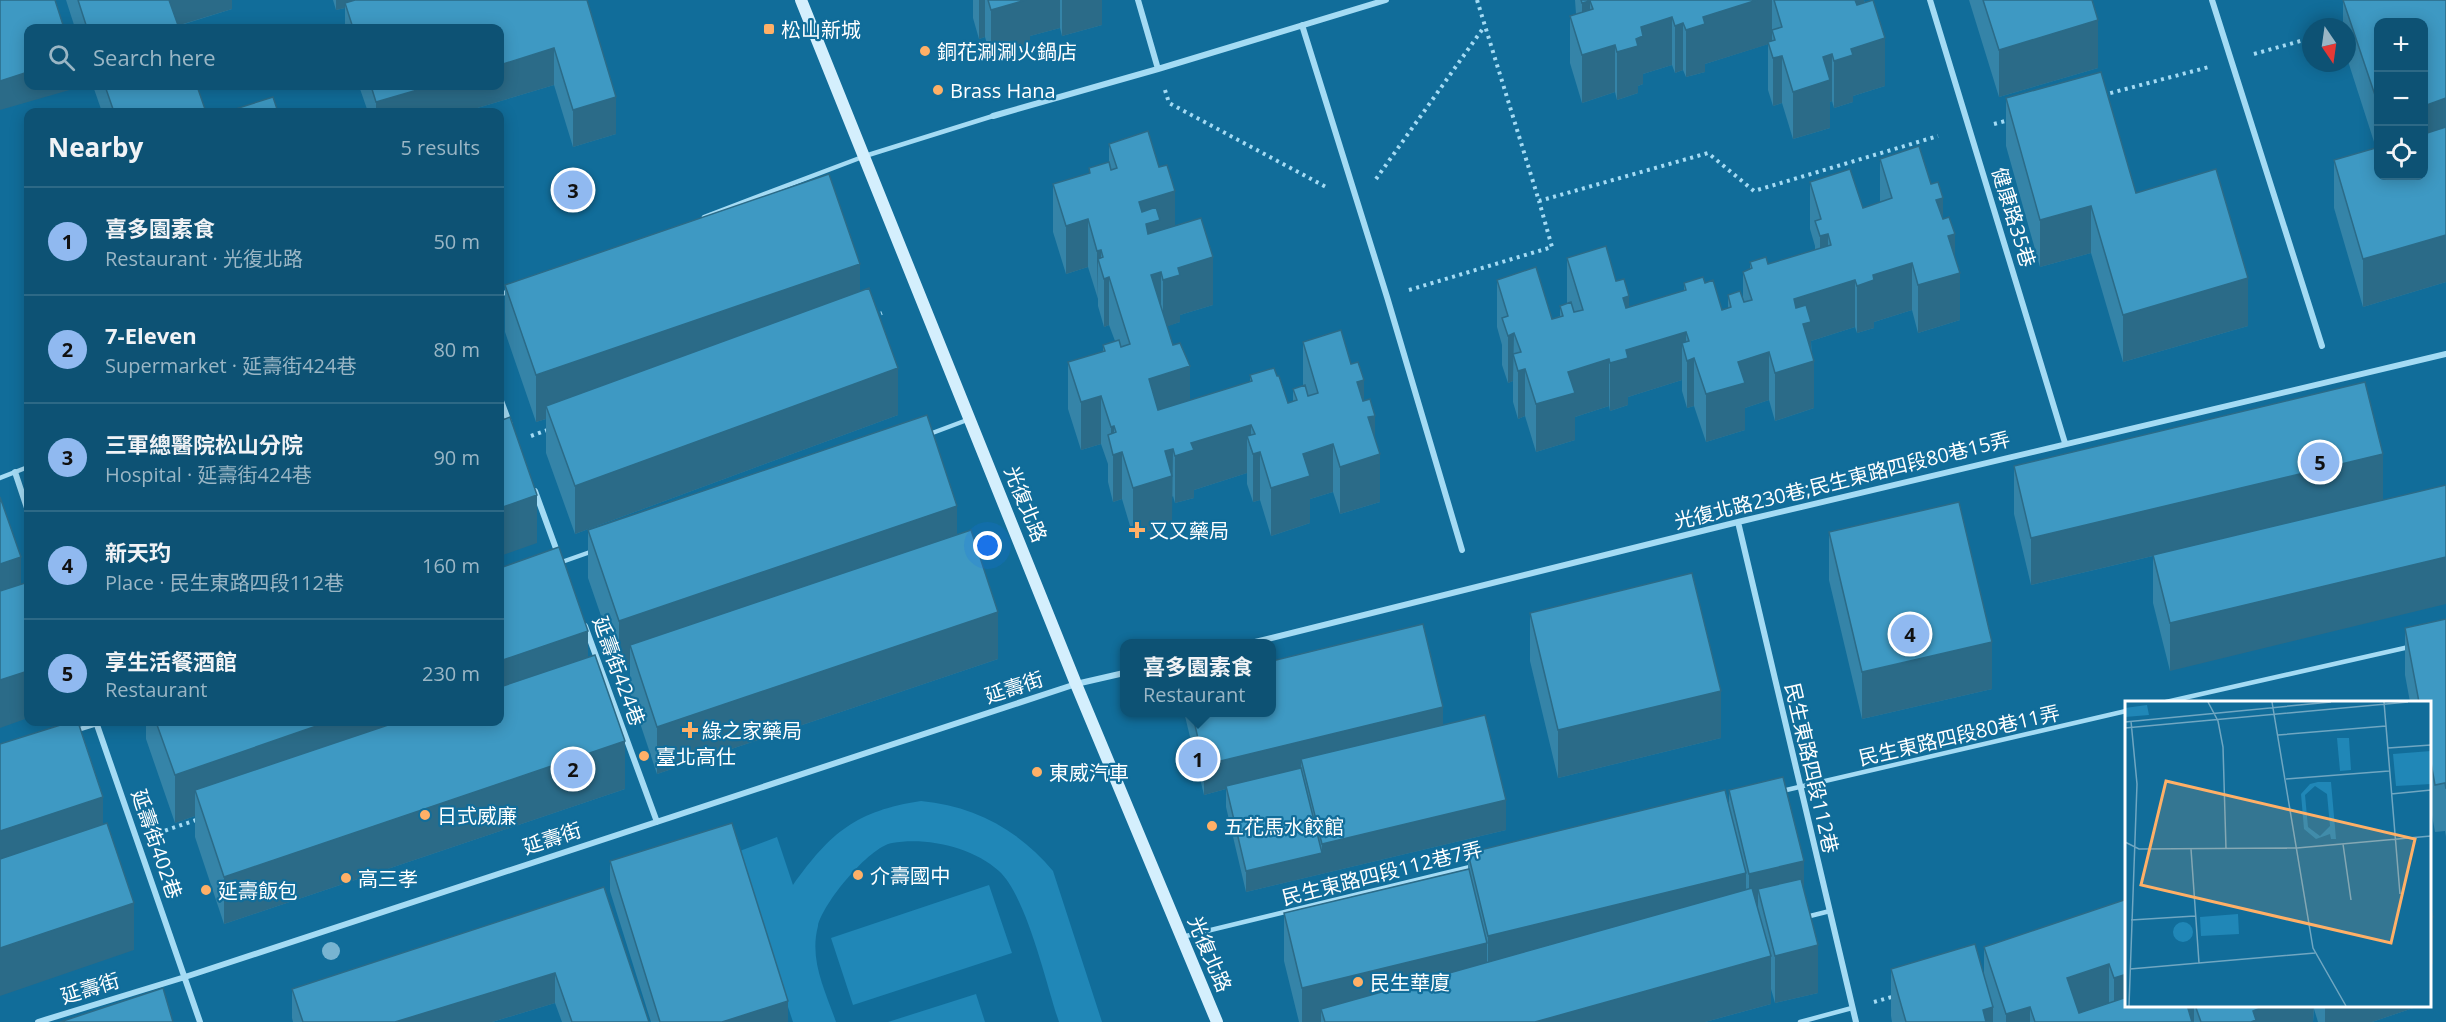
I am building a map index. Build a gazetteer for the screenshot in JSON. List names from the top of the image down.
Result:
{
  "streets": {
    "street": [
      "健康路35巷",
      "光復北路230巷;民生東路四段80巷15弄",
      "光復北路",
      "延壽街424巷",
      "延壽街",
      "民生東路四段112巷",
      "延壽街402巷"
    ],
    "lane": ["民生東路四段80巷11弄", "民生東路四段112巷7弄"]
  },
  "crossings": [
    ["健康路35巷", "光復北路230巷;民生東路四段80巷15弄"],
    ["光復北路230巷;民生東路四段80巷15弄", "民生東路四段112巷"],
    ["光復北路", "延壽街"],
    ["光復北路", "民生東路四段112巷7弄"],
    ["延壽街424巷", "延壽街"],
    ["延壽街", "延壽街402巷"],
    ["民生東路四段80巷11弄", "民生東路四段112巷"]
  ],
  "places": {
    "transit": ["松山新城"],
    "other": [
      "銅花涮涮火鍋店",
      "Brass Hana",
      "臺北高仕",
      "東威汽車",
      "日式威廉",
      "五花馬水餃館",
      "介壽國中",
      "高三孝",
      "延壽飯包",
      "民生華廈"
    ],
    "health": ["又又藥局", "綠之家藥局"]
  },
  "north": "bottom",
  "page": {
    "map_buttons": ["+", "−"],
    "search": "Search here",
    "heading": ["Nearby", "5 results"],
    "pins": [
      "3",
      "5",
      "4",
      "1",
      "2"
    ],
    "list": [
      {
        "mark": "1",
        "name": "喜多園素食",
        "note": "Restaurant · 光復北路",
        "value": "50 m"
      },
      {
        "mark": "2",
        "name": "7-Eleven",
        "note": "Supermarket · 延壽街424巷",
        "value": "80 m"
      },
      {
        "mark": "3",
        "name": "三軍總醫院松山分院",
        "note": "Hospital · 延壽街424巷",
        "value": "90 m"
      },
      {
        "mark": "4",
        "name": "新天玓",
        "note": "Place · 民生東路四段112巷",
        "value": "160 m"
      },
      {
        "mark": "5",
        "name": "享生活餐酒館",
        "note": "Restaurant",
        "value": "230 m"
      }
    ],
    "popup": ["喜多園素食", "Restaurant"]
  }
}
